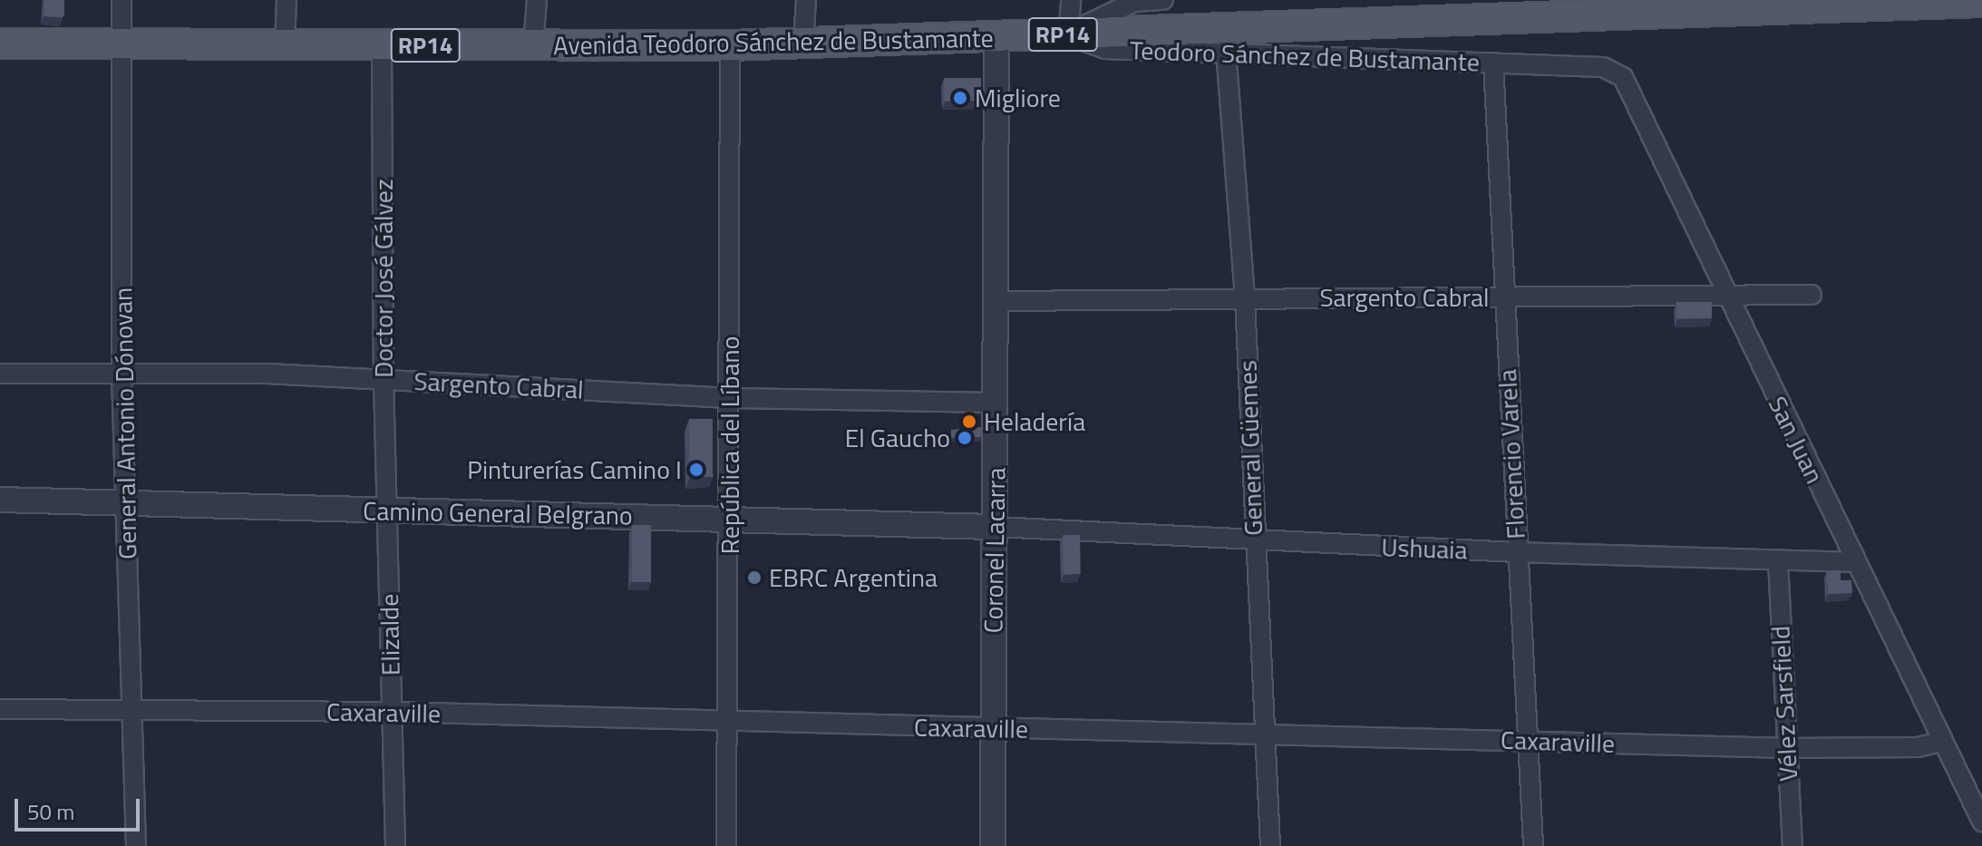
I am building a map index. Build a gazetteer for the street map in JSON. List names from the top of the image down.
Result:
{
  "streets": {
    "main road": ["RP14", "Avenida Teodoro Sánchez de Bustamante"],
    "street": [
      "Teodoro Sánchez de Bustamante",
      "Doctor José Gálvez",
      "Sargento Cabral",
      "General Antonio Dónovan",
      "San Juan",
      "República del Líbano",
      "General Güemes",
      "Florencio Varela",
      "Camino General Belgrano",
      "Ushuaia",
      "Coronel Lacarra",
      "Elizalde",
      "Vélez Sarsfield",
      "Caxaraville"
    ]
  },
  "crossings": [
    ["Avenida Teodoro Sánchez de Bustamante", "Teodoro Sánchez de Bustamante"],
    ["Avenida Teodoro Sánchez de Bustamante", "Doctor José Gálvez"],
    ["Avenida Teodoro Sánchez de Bustamante", "General Antonio Dónovan"],
    ["Avenida Teodoro Sánchez de Bustamante", "República del Líbano"],
    ["Avenida Teodoro Sánchez de Bustamante", "Coronel Lacarra"],
    ["Teodoro Sánchez de Bustamante", "San Juan"],
    ["Teodoro Sánchez de Bustamante", "General Güemes"],
    ["Teodoro Sánchez de Bustamante", "Florencio Varela"],
    ["Doctor José Gálvez", "Sargento Cabral"],
    ["Doctor José Gálvez", "Camino General Belgrano"],
    ["Doctor José Gálvez", "Elizalde"],
    ["Sargento Cabral", "General Antonio Dónovan"],
    ["Sargento Cabral", "San Juan"],
    ["Sargento Cabral", "República del Líbano"],
    ["Sargento Cabral", "General Güemes"],
    ["Sargento Cabral", "Florencio Varela"],
    ["Sargento Cabral", "Coronel Lacarra"],
    ["General Antonio Dónovan", "Camino General Belgrano"],
    ["General Antonio Dónovan", "Caxaraville"],
    ["San Juan", "Ushuaia"],
    ["San Juan", "Caxaraville"],
    ["República del Líbano", "Camino General Belgrano"],
    ["República del Líbano", "Caxaraville"],
    ["General Güemes", "Ushuaia"],
    ["General Güemes", "Caxaraville"],
    ["Florencio Varela", "Ushuaia"],
    ["Florencio Varela", "Caxaraville"],
    ["Camino General Belgrano", "Ushuaia"],
    ["Camino General Belgrano", "Coronel Lacarra"],
    ["Camino General Belgrano", "Elizalde"],
    ["Ushuaia", "Coronel Lacarra"],
    ["Ushuaia", "Vélez Sarsfield"],
    ["Coronel Lacarra", "Caxaraville"],
    ["Elizalde", "Caxaraville"],
    ["Vélez Sarsfield", "Caxaraville"]
  ],
  "places": [
    "Migliore",
    "Heladería",
    "El Gaucho",
    "Pinturerías Camino I",
    "EBRC Argentina"
  ],
  "scale_bar": "50 m"
}
